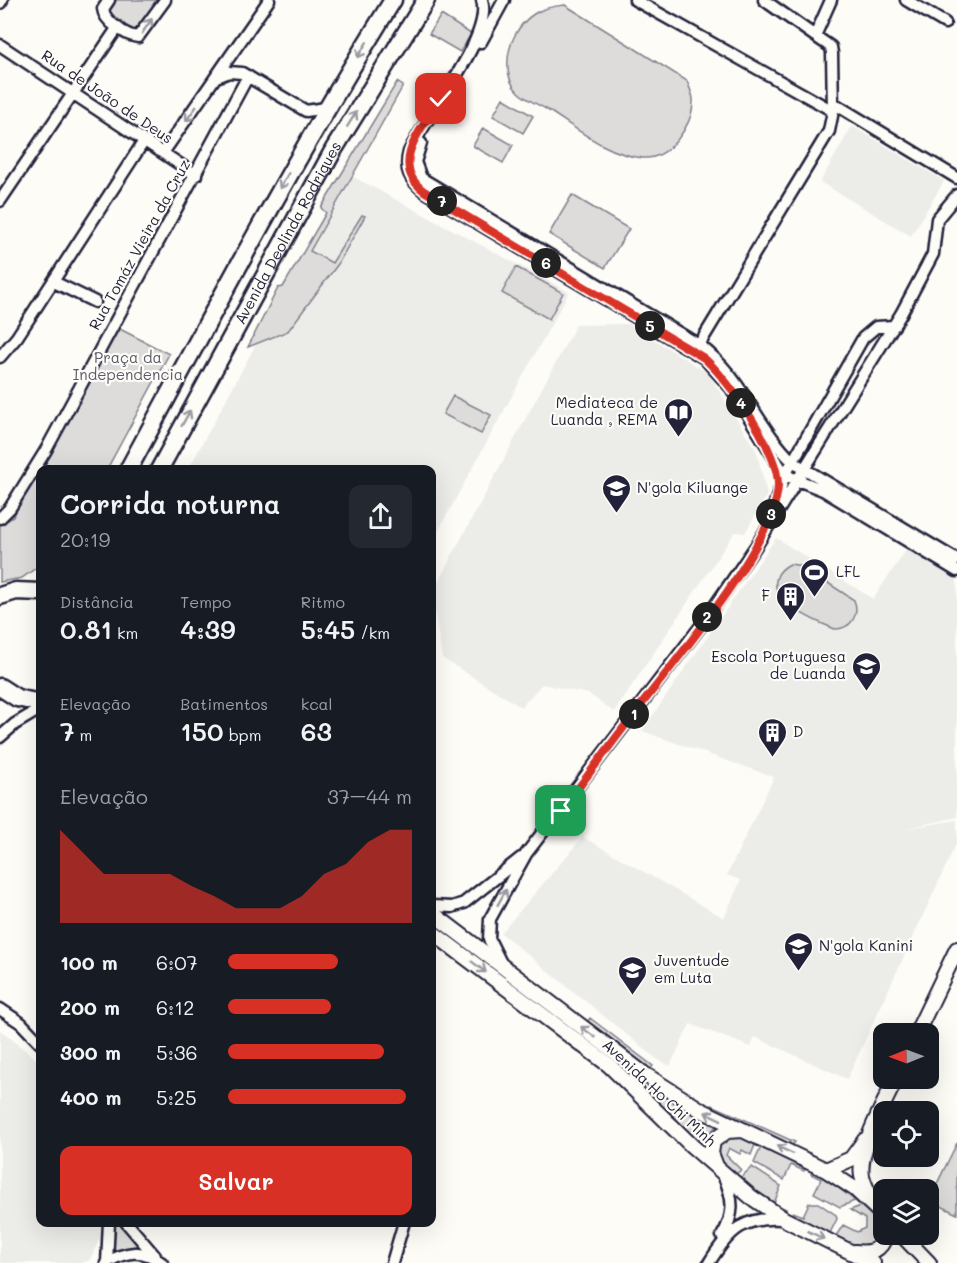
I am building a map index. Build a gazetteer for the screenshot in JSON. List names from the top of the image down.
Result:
{
  "streets": {
    "highway": ["Avenida Deolinda Rodrigues"],
    "main road": ["Avenida Ho Chi Minh"],
    "street": ["Rua de João de Deus", "Rua Tomáz Vieira da Cruz"]
  },
  "crossings": [
    ["Rua de João de Deus", "Rua Tomáz Vieira da Cruz"]
  ],
  "parks": ["Praça da Independencia"],
  "places": {
    "library": ["Mediateca de Luanda , REMA"],
    "school or university": [
      "N'gola Kiluange",
      "Escola Portuguesa de Luanda",
      "N'gola Kanini",
      "Juventude em Luta"
    ],
    "sports": ["LFL"],
    "building": ["F", "D"]
  },
  "north": "left",
  "page": {
    "pins": [
      "7",
      "6",
      "5",
      "4",
      "3",
      "2",
      "1"
    ],
    "heading": ["Corrida noturna", "20:19"],
    "stats": [
      ["Distância", "0.81 km"],
      ["Tempo", "4:39"],
      ["Ritmo", "5:45 /km"],
      ["Elevação", "7 m"],
      ["Batimentos", "150 bpm"],
      ["kcal", "63"]
    ],
    "chart": ["Elevação", "37–44 m"],
    "list": [
      {
        "name": "100 m",
        "note": "6:07"
      },
      {
        "name": "200 m",
        "note": "6:12"
      },
      {
        "name": "300 m",
        "note": "5:36"
      },
      {
        "name": "400 m",
        "note": "5:25"
      }
    ],
    "buttons": "Salvar"
  }
}
